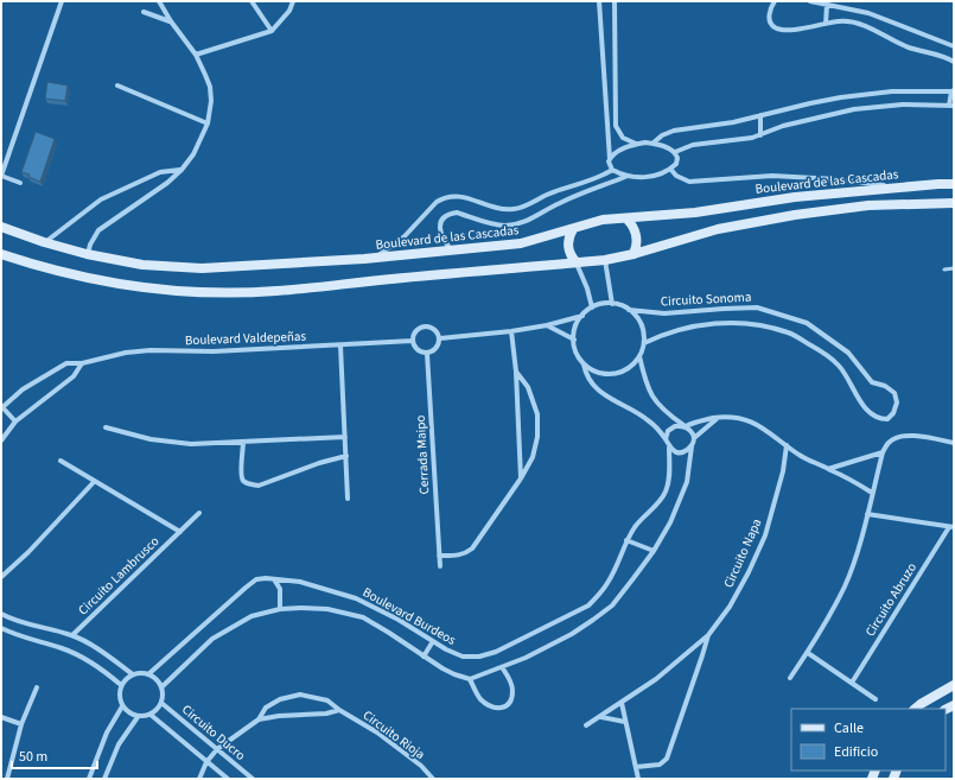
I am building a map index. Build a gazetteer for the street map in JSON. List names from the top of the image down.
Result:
{
  "streets": {
    "main road": ["Boulevard de las Cascadas"],
    "street": [
      "Circuito Sonoma",
      "Boulevard Valdepeñas",
      "Cerrada Maipo",
      "Circuito Napa",
      "Circuito Lambrusco",
      "Circuito Abruzo",
      "Boulevard Burdeos",
      "Circuito Ducro",
      "Circuito Rioja"
    ]
  },
  "crossings": [
    ["Boulevard Valdepeñas", "Cerrada Maipo"],
    ["Boulevard Burdeos", "Circuito Ducro"],
    ["Circuito Ducro", "Circuito Rioja"]
  ],
  "legend": ["Calle", "Edificio"],
  "scale_bar": "50 m"
}
